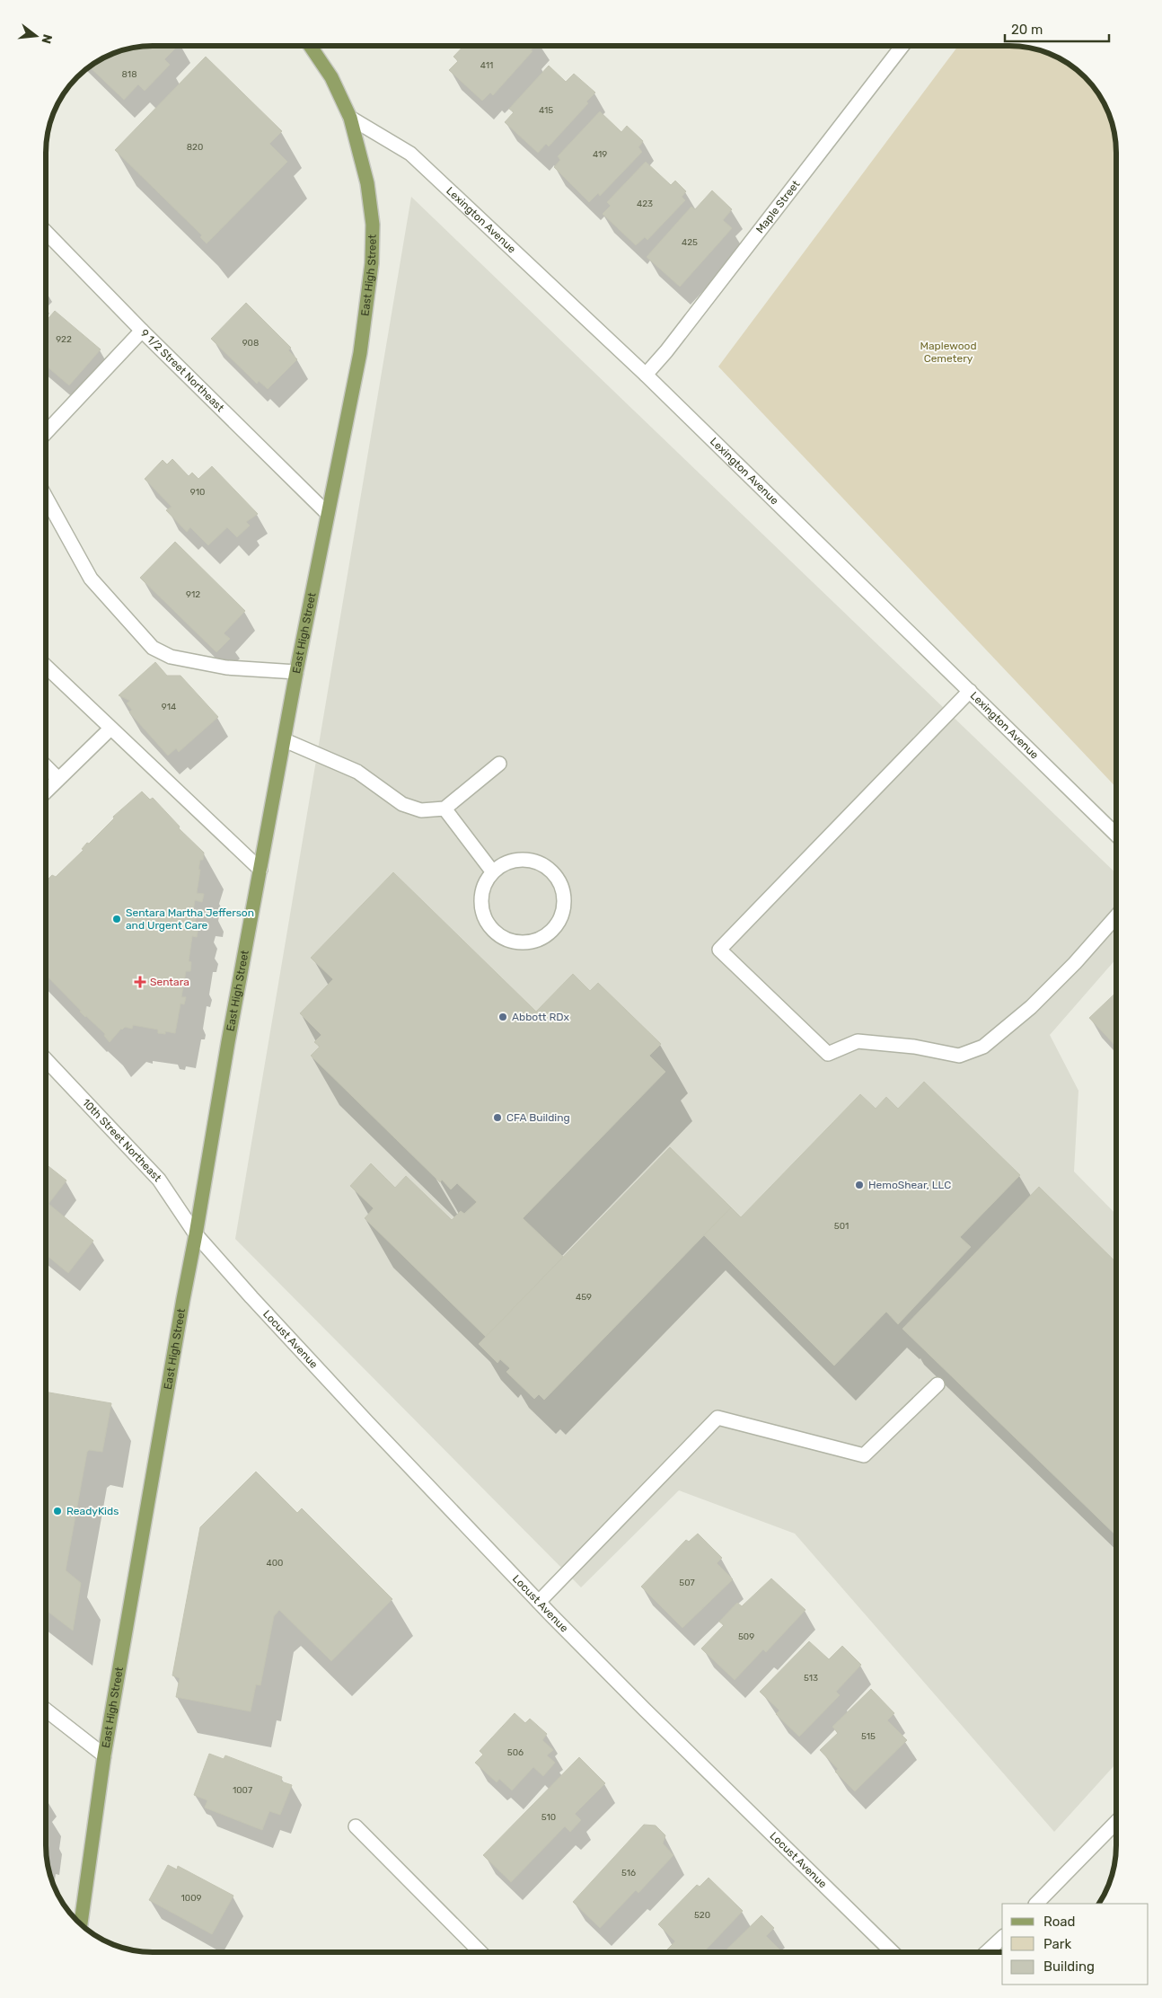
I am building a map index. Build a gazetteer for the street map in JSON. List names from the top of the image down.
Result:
{
  "streets": {
    "main road": ["East High Street"],
    "street": [
      "Maple Street",
      "Lexington Avenue",
      "9 1/2 Street Northeast",
      "10th Street Northeast",
      "Locust Avenue"
    ]
  },
  "crossings": [
    ["Maple Street", "Lexington Avenue"],
    ["Lexington Avenue", "East High Street"],
    ["East High Street", "9 1/2 Street Northeast"],
    ["East High Street", "10th Street Northeast"],
    ["East High Street", "Locust Avenue"],
    ["10th Street Northeast", "Locust Avenue"]
  ],
  "parks": ["Maplewood Cemetery"],
  "places": {
    "other": [
      "Sentara Martha Jefferson and Urgent Care",
      "Abbott RDx",
      "CFA Building",
      "HemoShear, LLC",
      "ReadyKids"
    ],
    "health": ["Sentara"]
  },
  "house_numbers": [
    "411",
    "818",
    "415",
    "820",
    "419",
    "423",
    "425",
    "922",
    "908",
    "910",
    "912",
    "914",
    "501",
    "459",
    "400",
    "507",
    "509",
    "513",
    "515",
    "506",
    "1007",
    "510",
    "516",
    "1009",
    "520"
  ],
  "legend": ["Road", "Park", "Building"],
  "scale_bar": "20 m",
  "north": "right"
}
